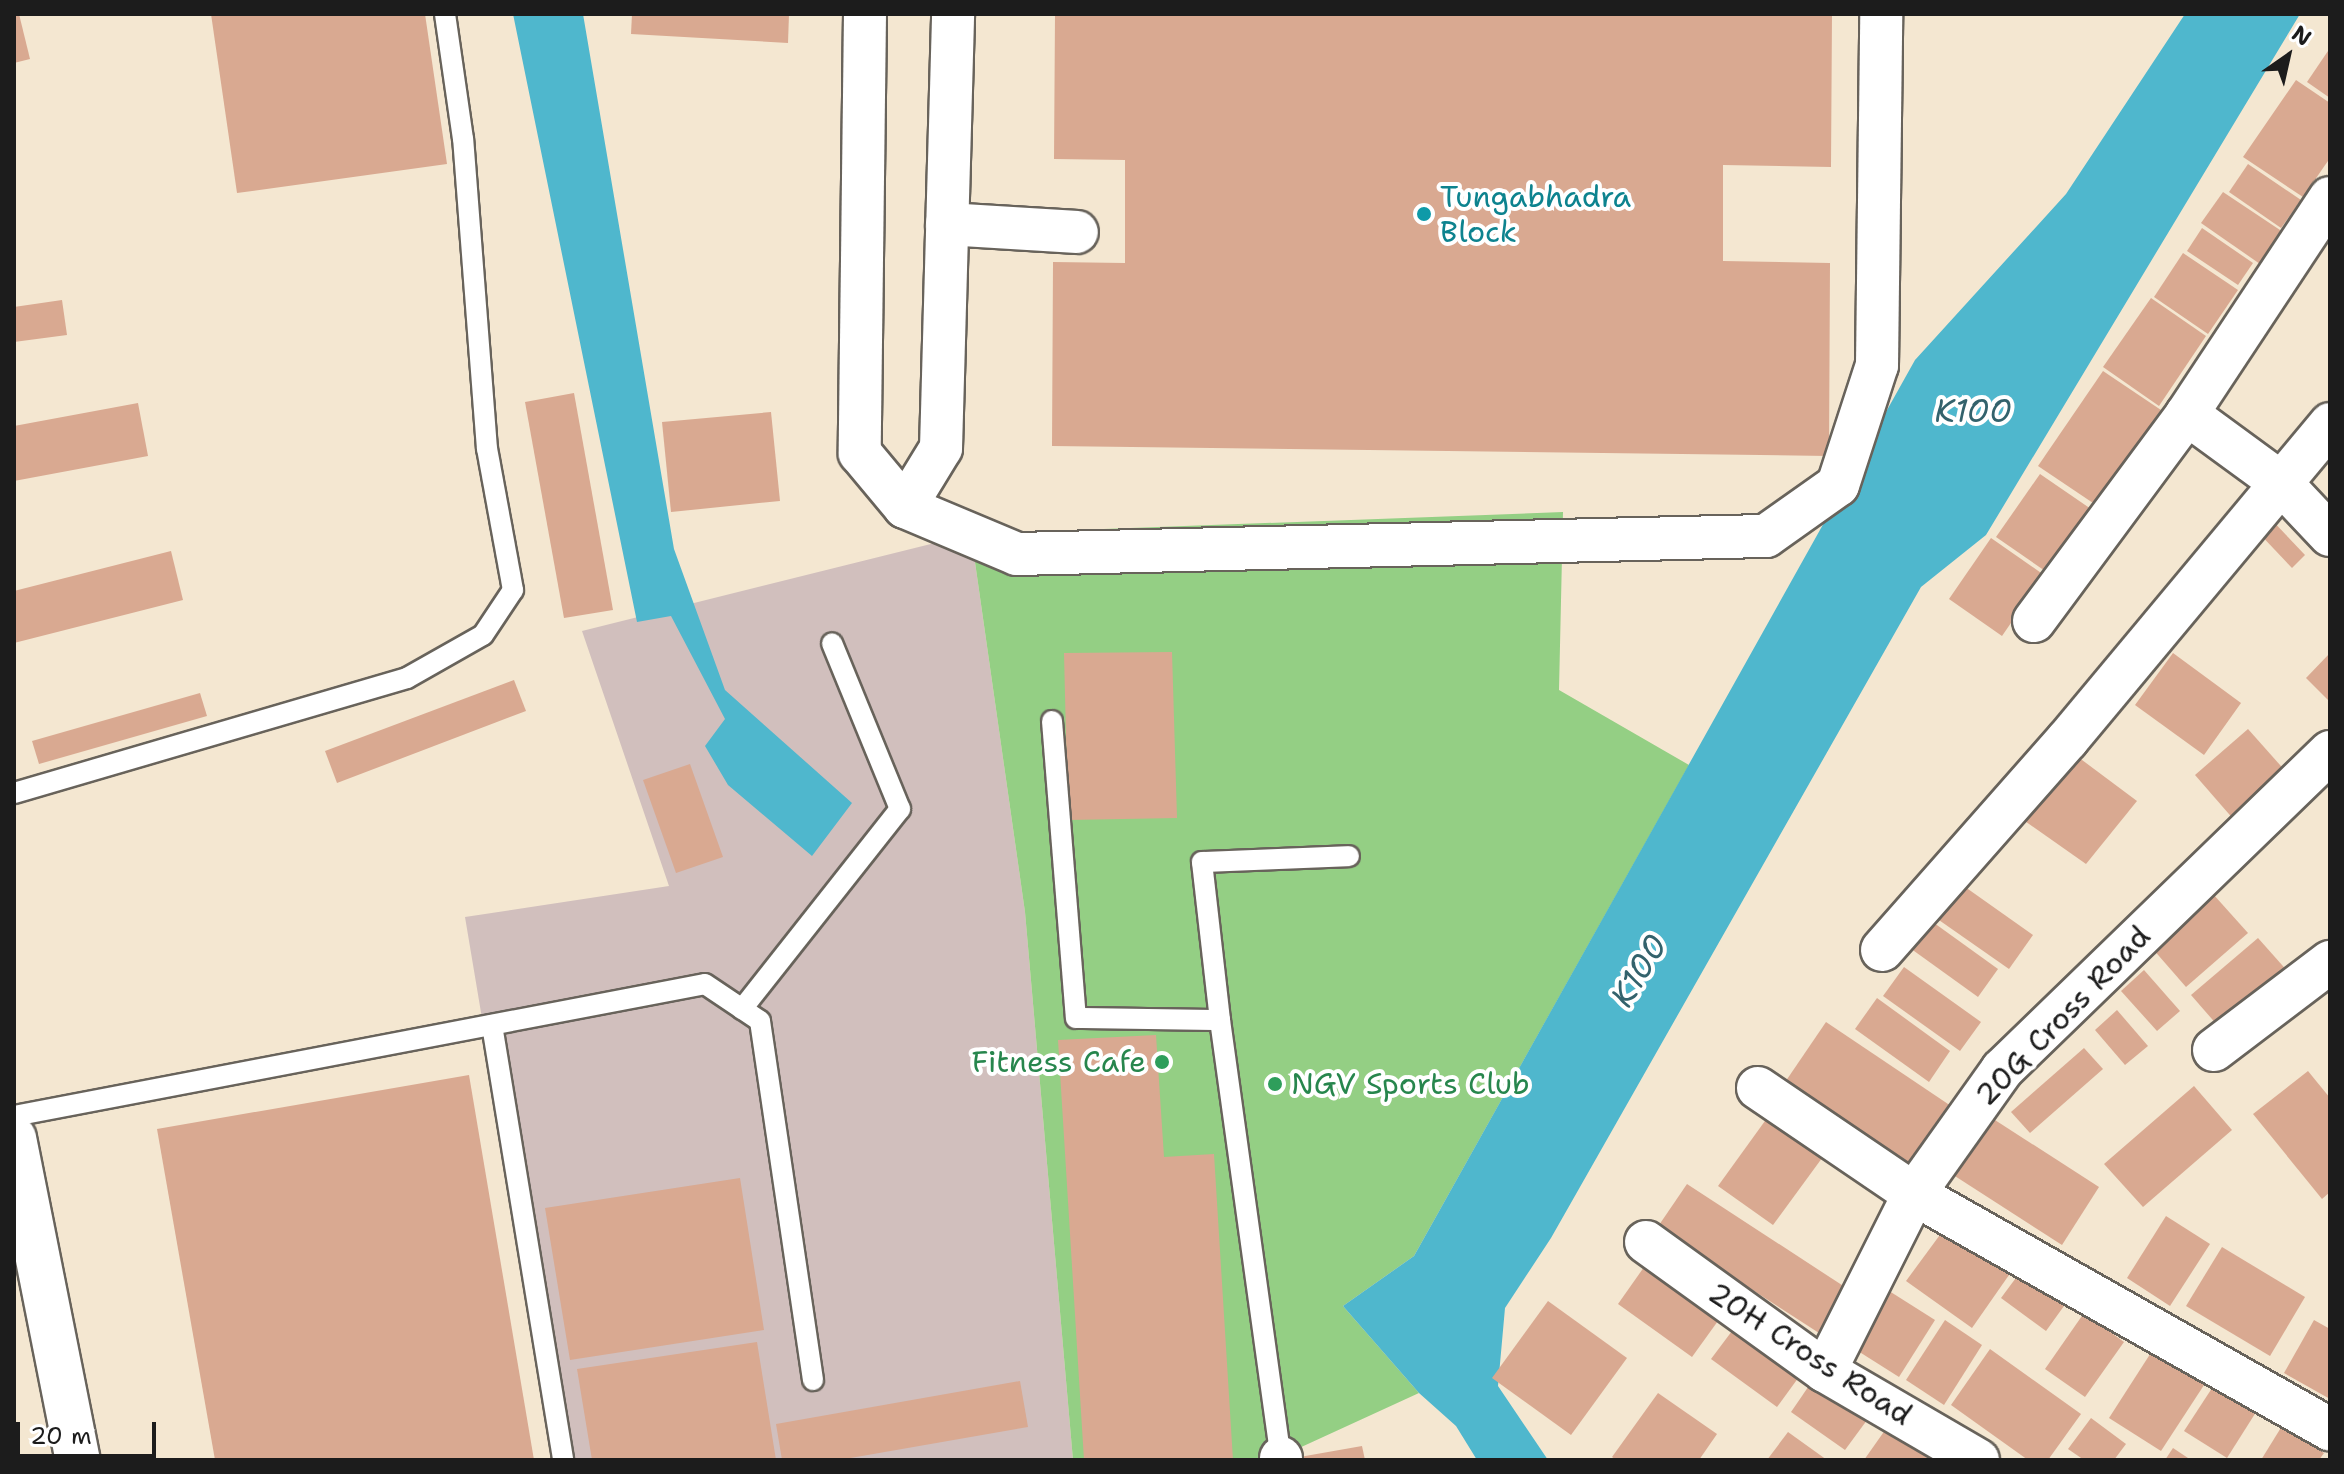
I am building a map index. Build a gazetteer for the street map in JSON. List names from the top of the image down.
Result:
{
  "streets": {
    "street": ["20G Cross Road", "20H Cross Road"]
  },
  "crossings": [
    ["20G Cross Road", "20H Cross Road"]
  ],
  "water": ["K100"],
  "places": ["Tungabhadra Block", "Fitness Cafe", "NGV Sports Club"],
  "scale_bar": "20 m",
  "north": "top right"
}
